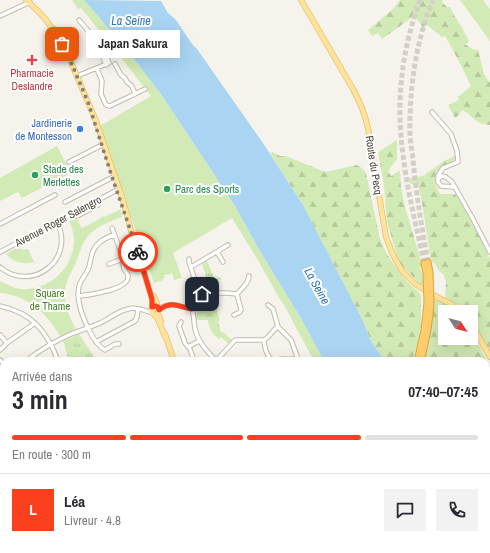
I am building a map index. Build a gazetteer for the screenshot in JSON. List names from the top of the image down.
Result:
{
  "streets": {
    "main road": ["Route du Pecq"],
    "street": ["Avenue Roger Salengro"]
  },
  "water": ["La Seine"],
  "parks": ["Square de Thame"],
  "places": {
    "other": [
      "Japan Sakura",
      "Jardinerie de Montesson",
      "Stade des Merlettes",
      "Parc des Sports"
    ],
    "health": ["Pharmacie Deslandre"]
  },
  "north": "bottom right",
  "page": {
    "bubble": "Japan Sakura",
    "heading": ["3 min", "Arrivée dans", "07:40–07:45"],
    "panel": ["Léa", "Livreur · 4.8"],
    "bar": "En route · 300 m",
    "round": "L"
  }
}
